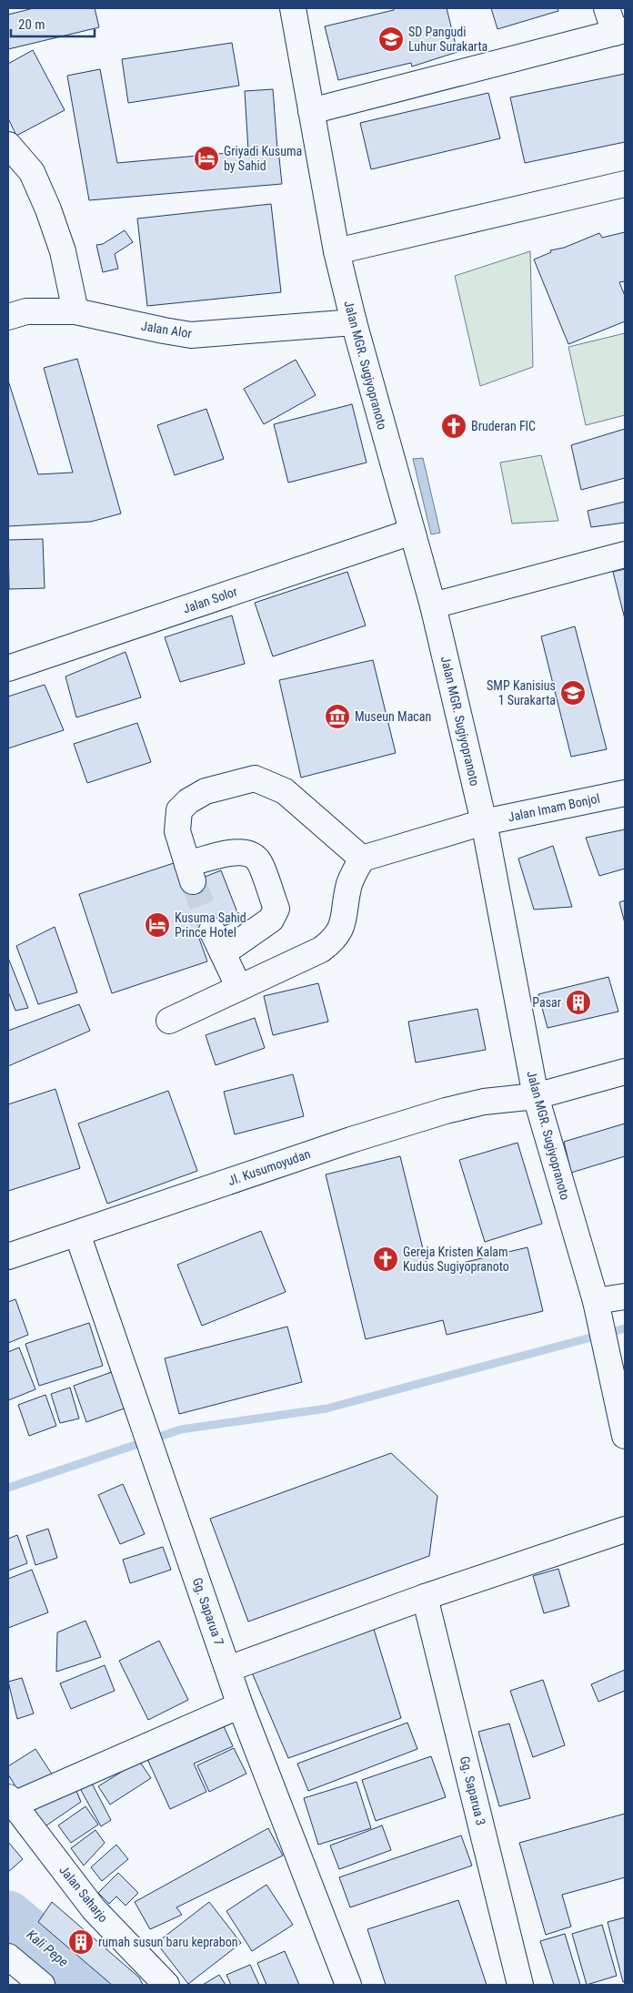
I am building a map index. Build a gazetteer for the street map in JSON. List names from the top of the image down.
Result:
{
  "streets": {
    "street": [
      "Jalan Alor",
      "Jalan MGR. Sugiyopranoto",
      "Jalan Solor",
      "Jalan Imam Bonjol",
      "Jl. Kusumoyudan",
      "Gg. Saparua 7",
      "Gg. Saparua 3",
      "Jalan Saharjo"
    ]
  },
  "crossings": [
    ["Jalan Alor", "Jalan MGR. Sugiyopranoto"],
    ["Jalan MGR. Sugiyopranoto", "Jalan Solor"],
    ["Jalan MGR. Sugiyopranoto", "Jalan Imam Bonjol"],
    ["Jalan MGR. Sugiyopranoto", "Jl. Kusumoyudan"],
    ["Jl. Kusumoyudan", "Gg. Saparua 7"]
  ],
  "water": ["Kali Pepe"],
  "places": {
    "school or university": ["SD Pangudi Luhur Surakarta", "SMP Kanisius 1 Surakarta"],
    "hotel": ["Griyadi Kusuma by Sahid", "Kusuma Sahid Prince Hotel"],
    "church": ["Bruderan FIC", "Gereja Kristen Kalam Kudus Sugiyopranoto"],
    "museum": ["Museun Macan"],
    "building": ["Pasar", "rumah susun baru keprabon"]
  },
  "scale_bar": "20 m"
}
